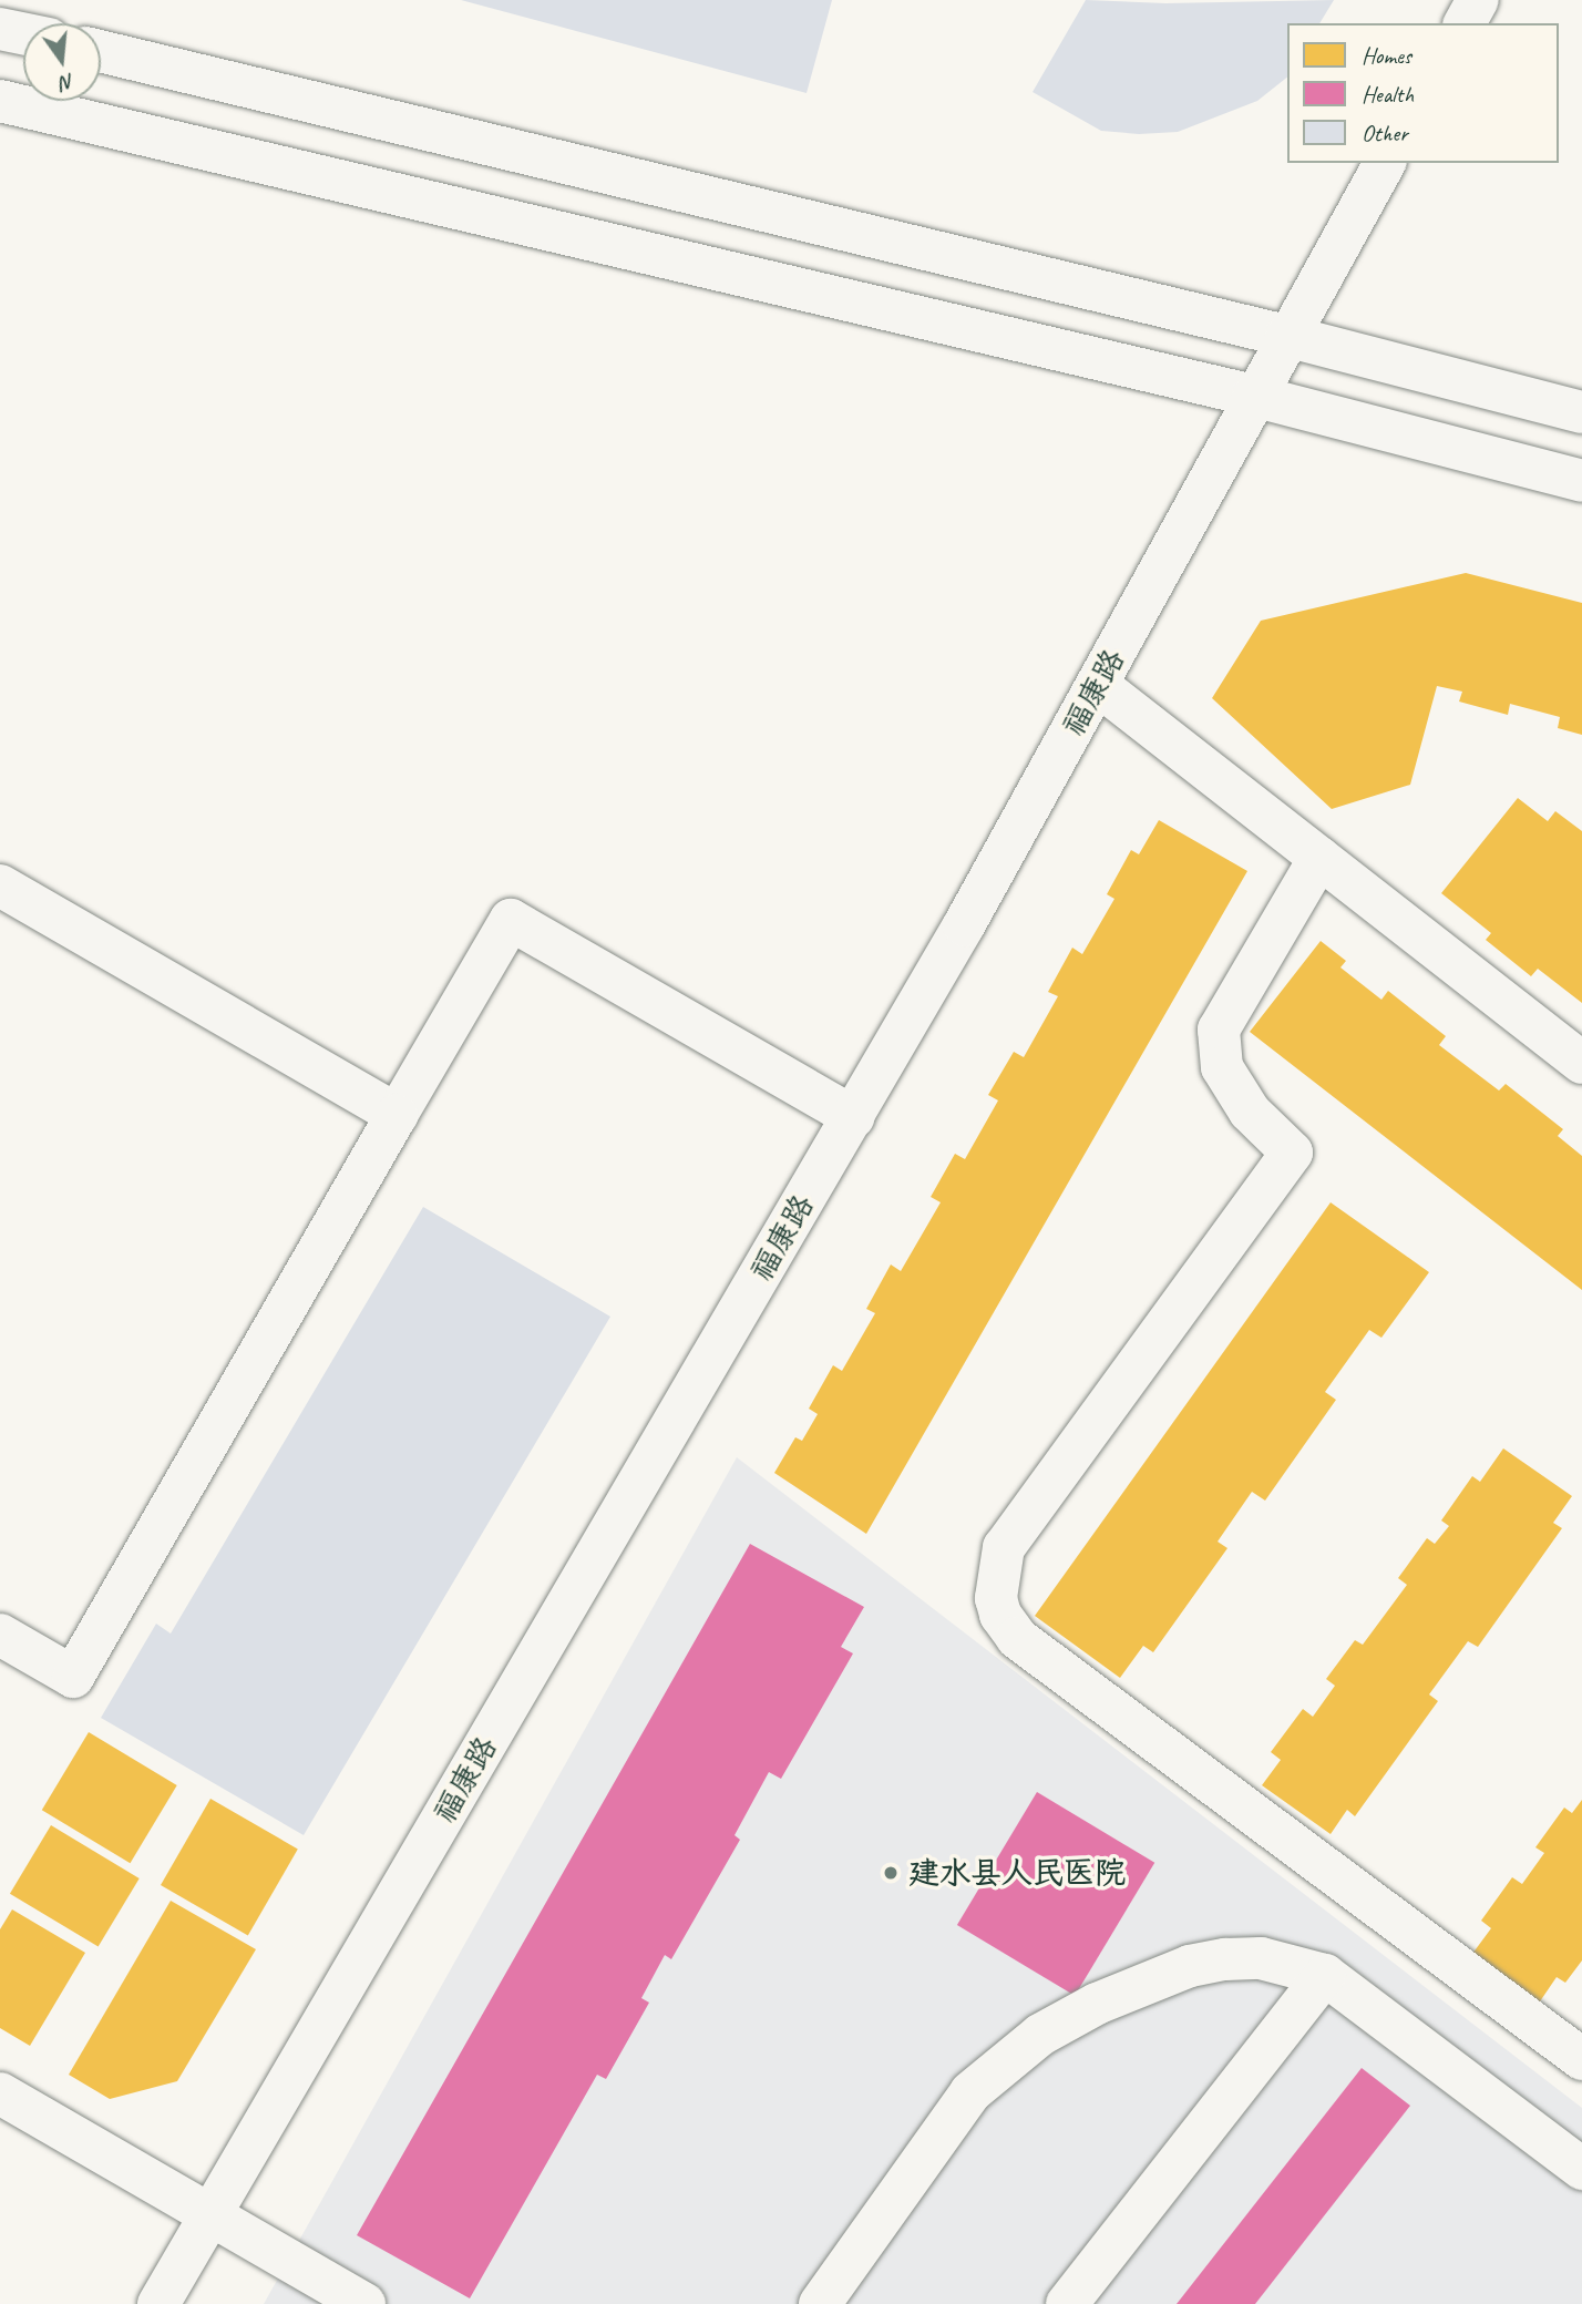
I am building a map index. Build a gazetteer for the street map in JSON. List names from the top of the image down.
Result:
{
  "streets": {
    "street": ["福康路"]
  },
  "places": ["建水县人民医院"],
  "legend": ["Homes", "Health", "Other"],
  "north": "bottom"
}
